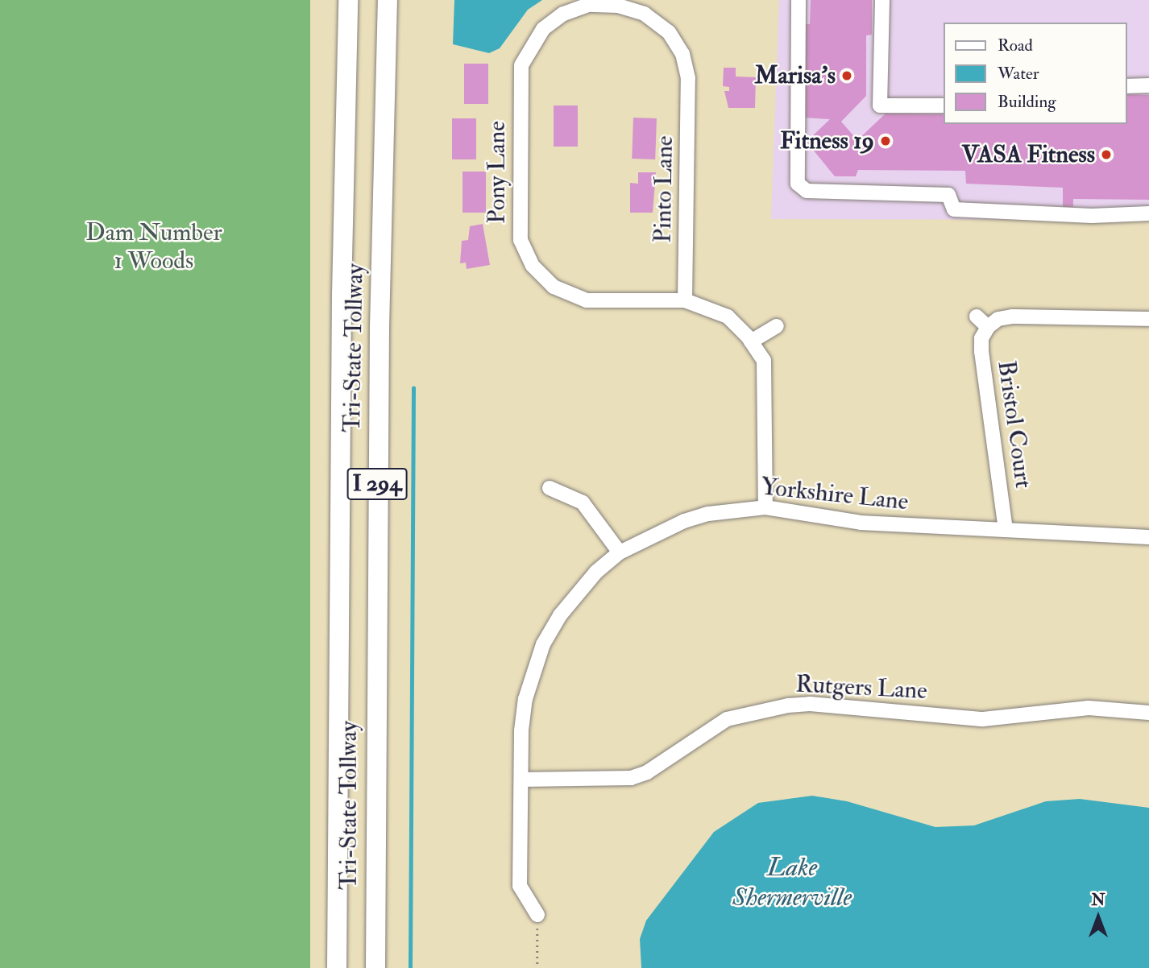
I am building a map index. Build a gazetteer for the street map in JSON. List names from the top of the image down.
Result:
{
  "streets": {
    "highway": ["Tri-State Tollway", "I 294"],
    "street": [
      "Pony Lane",
      "Pinto Lane",
      "Bristol Court",
      "Yorkshire Lane",
      "Rutgers Lane"
    ]
  },
  "crossings": [
    ["Pony Lane", "Pinto Lane"],
    ["Pony Lane", "Yorkshire Lane"],
    ["Bristol Court", "Yorkshire Lane"],
    ["Yorkshire Lane", "Rutgers Lane"]
  ],
  "water": ["Lake Shermerville"],
  "parks": ["Dam Number 1 Woods"],
  "places": ["Marisa's", "Fitness 19", "VASA Fitness"],
  "legend": ["Road", "Water", "Building"],
  "north": "top"
}
